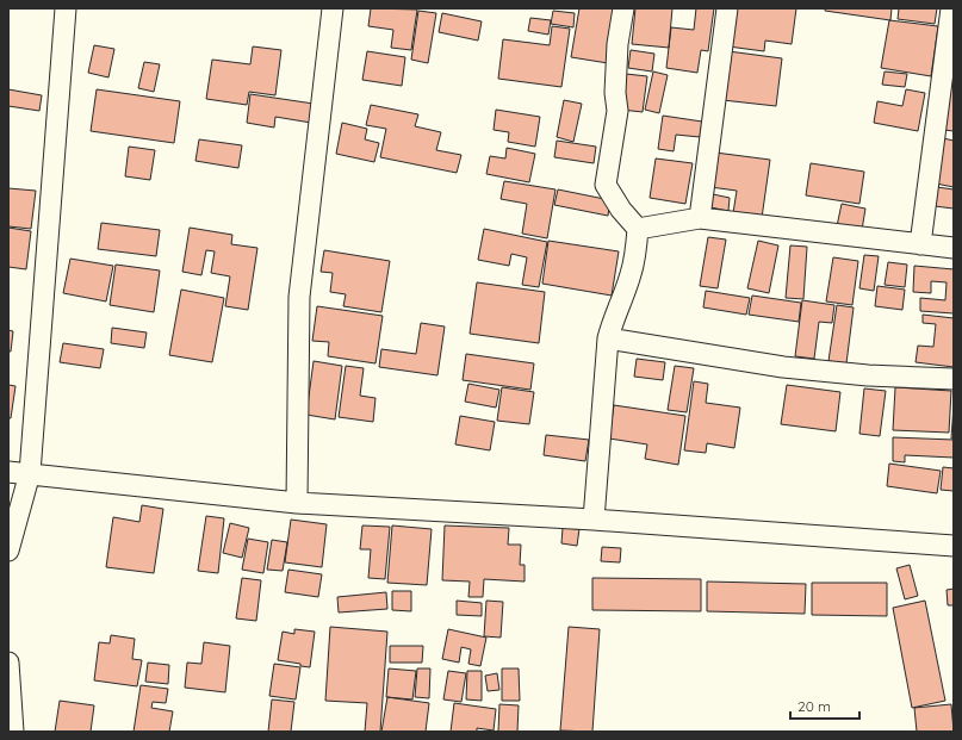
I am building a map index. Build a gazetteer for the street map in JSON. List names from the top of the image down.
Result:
{
  "scale_bar": "20 m"
}
